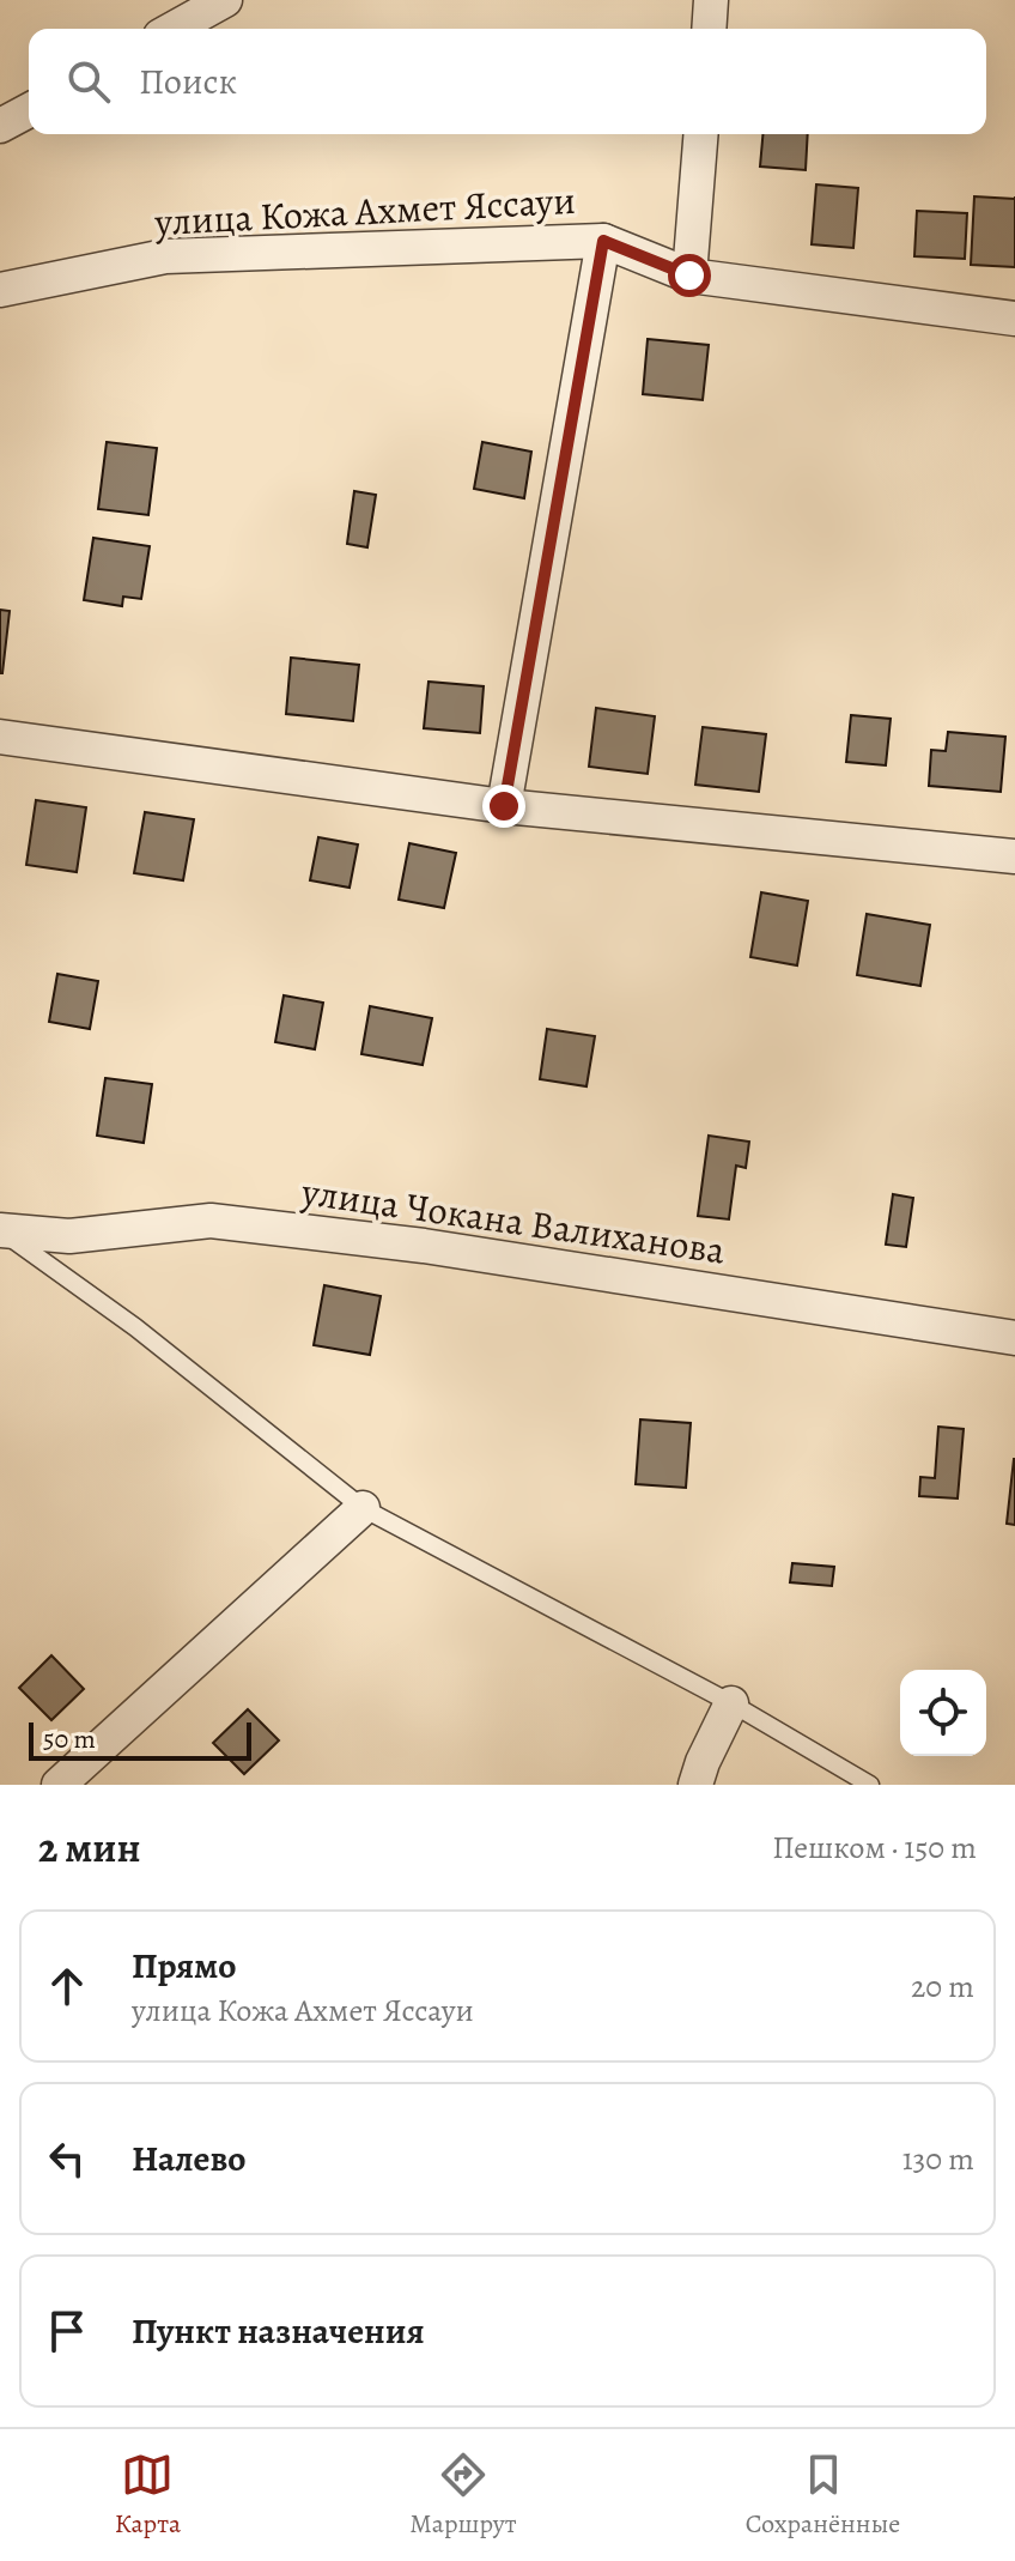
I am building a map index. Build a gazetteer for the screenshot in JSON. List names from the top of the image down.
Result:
{
  "streets": {
    "street": ["улица Кожа Ахмет Яссауи", "улица Чокана Валиханова"]
  },
  "scale_bar": "50 m",
  "page": {
    "search": "Поиск",
    "scale": "50 m",
    "heading": ["2 мин", "Пешком · 150 m"],
    "list": [
      ["Прямо", "улица Кожа Ахмет Яссауи", "20 m"],
      ["Налево", "130 m"],
      "Пункт назначения"
    ],
    "nav": ["Карта", "Маршрут", "Сохранённые"]
  }
}
